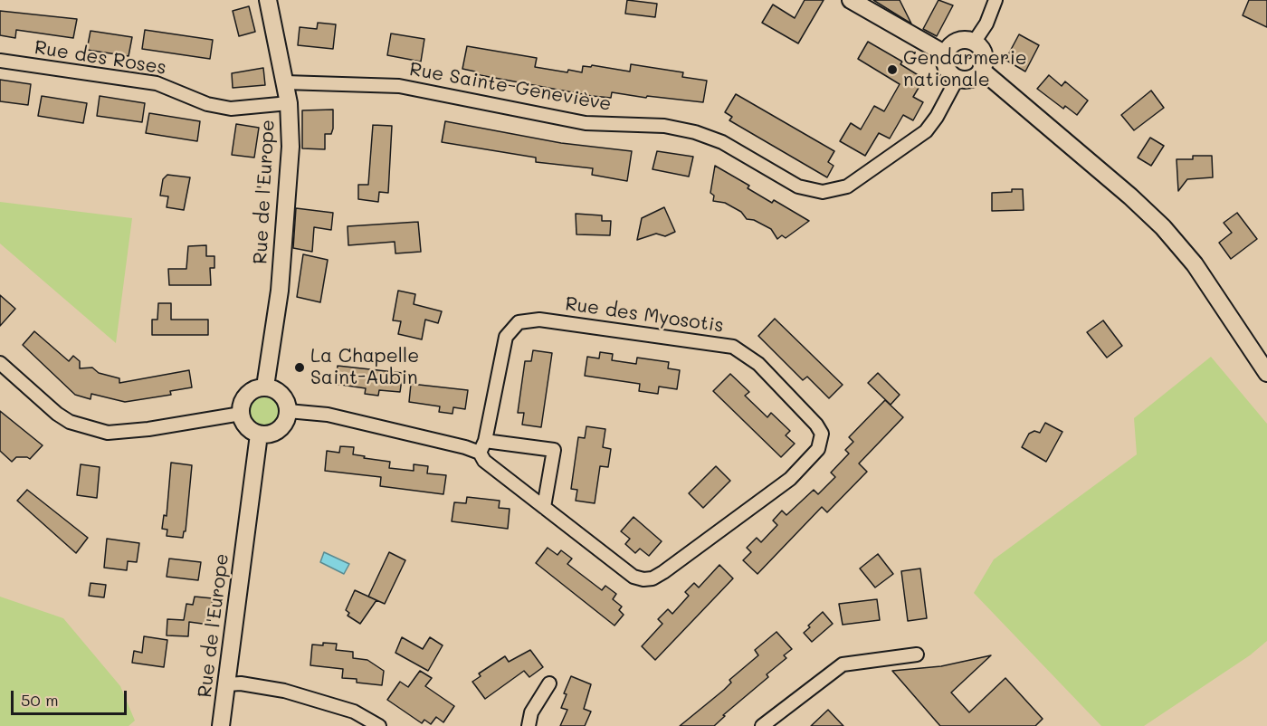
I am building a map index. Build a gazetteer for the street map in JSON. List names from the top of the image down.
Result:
{
  "streets": {
    "street": [
      "Rue des Roses",
      "Rue Sainte-Geneviève",
      "Rue de l'Europe",
      "Rue des Myosotis"
    ]
  },
  "crossings": [
    ["Rue des Roses", "Rue de l'Europe"],
    ["Rue Sainte-Geneviève", "Rue de l'Europe"],
    ["Rue de l'Europe", "Rue des Myosotis"]
  ],
  "places": ["Gendarmerie nationale", "La Chapelle Saint-Aubin"],
  "scale_bar": "50 m"
}
